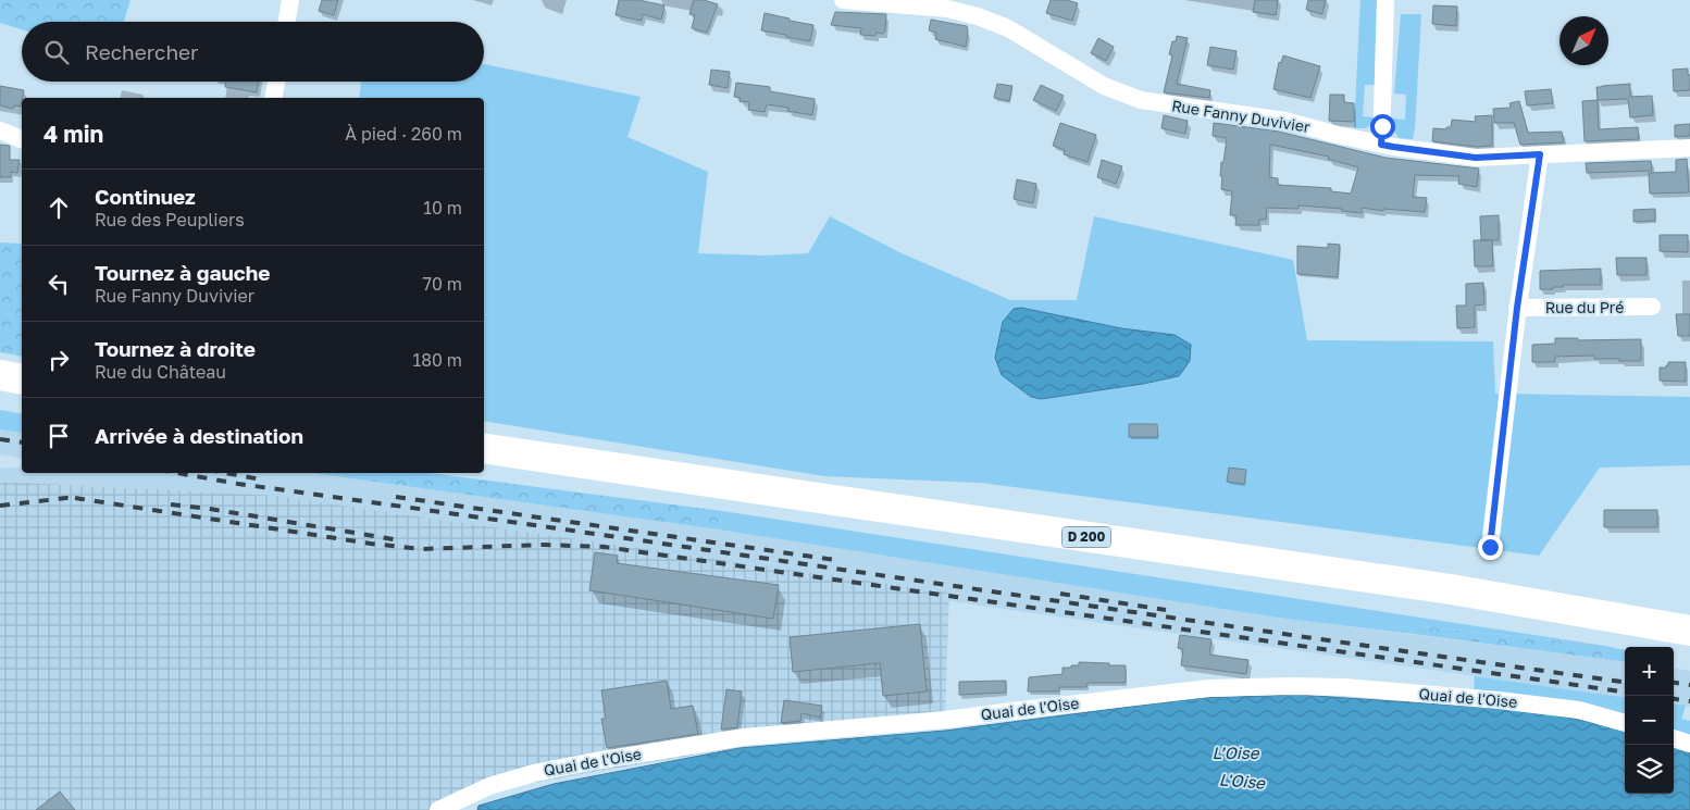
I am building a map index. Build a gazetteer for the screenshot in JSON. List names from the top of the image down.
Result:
{
  "streets": {
    "highway": ["D 200"],
    "street": ["Rue Fanny Duvivier", "Rue du Pré", "Quai de l'Oise"]
  },
  "water": ["L’Oise", "L'Oise"],
  "north": "top right",
  "page": {
    "search": "Rechercher",
    "heading": ["4 min", "À pied · 260 m"],
    "list": [
      ["Continuez", "Rue des Peupliers", "10 m"],
      ["Tournez à gauche", "Rue Fanny Duvivier", "70 m"],
      ["Tournez à droite", "Rue du Château", "180 m"],
      "Arrivée à destination"
    ],
    "map_buttons": ["+", "−"]
  }
}
